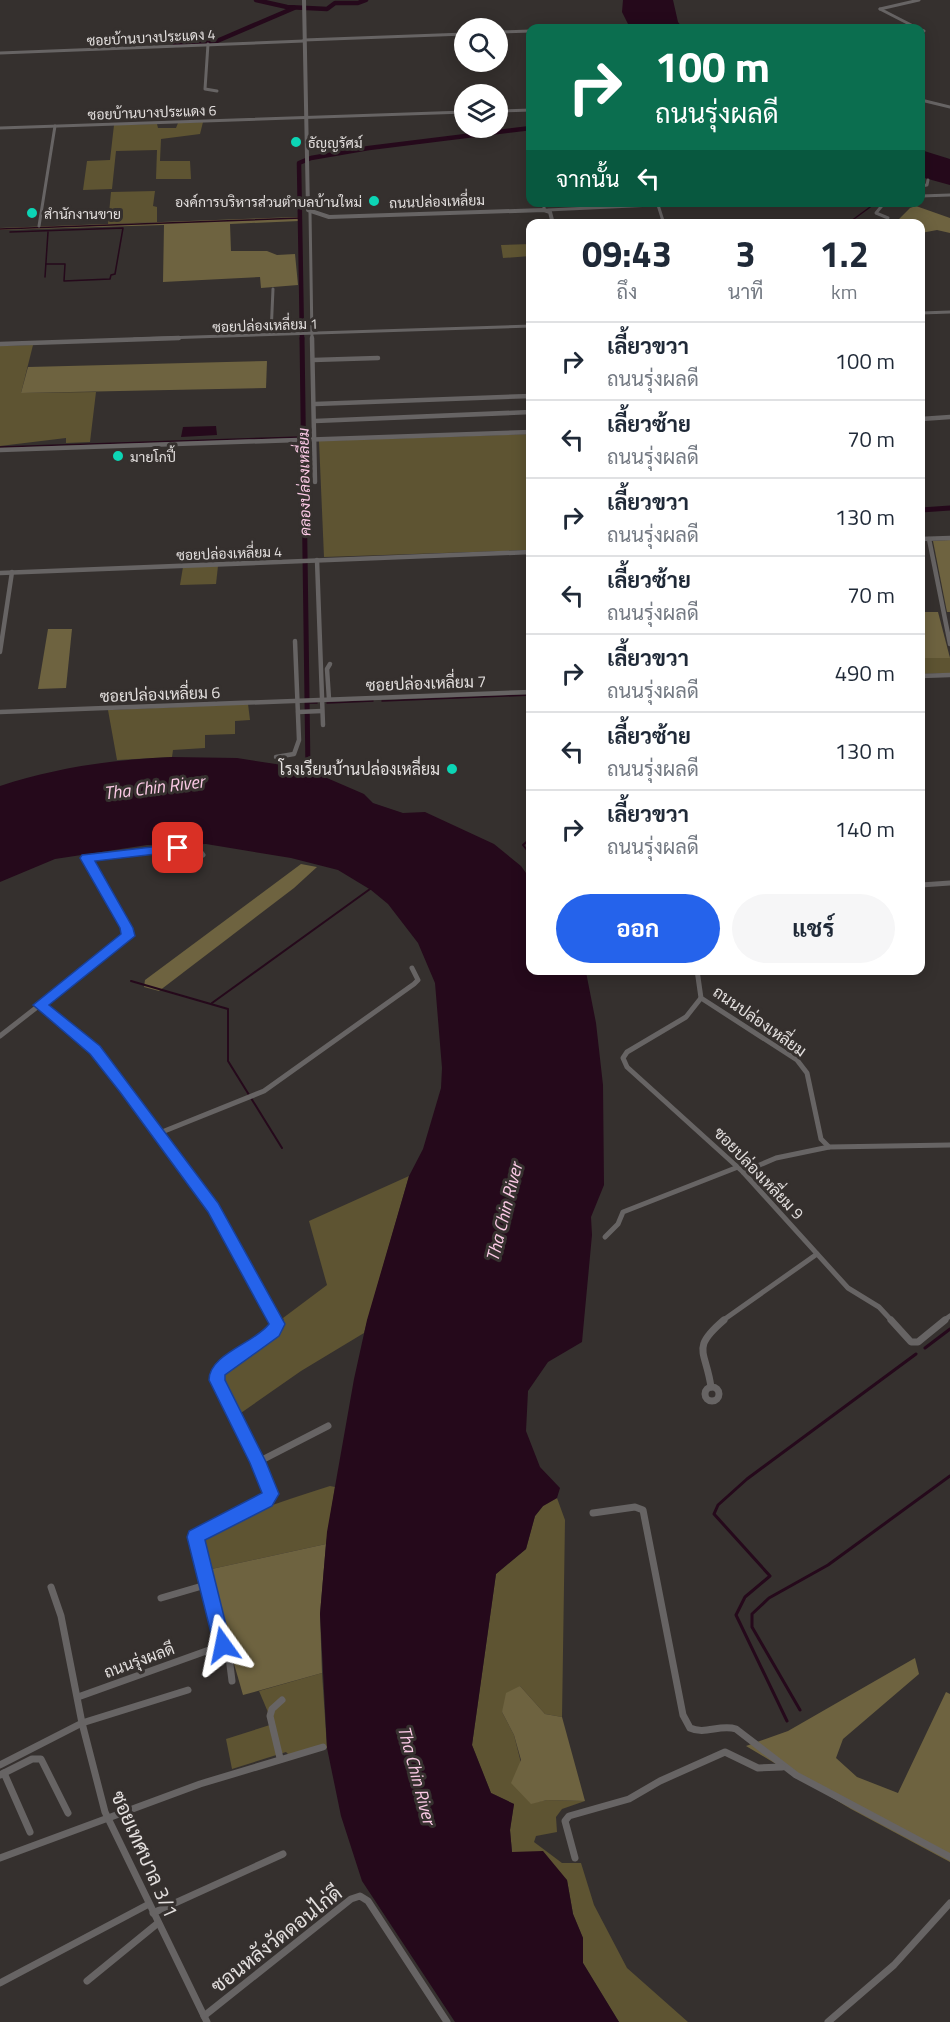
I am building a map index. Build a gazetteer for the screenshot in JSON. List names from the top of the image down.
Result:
{
  "streets": {
    "street": [
      "ซอยบ้านบางประแดง 4",
      "ซอยบ้านบางประแดง 6",
      "ถนนปล่องเหลี่ยม",
      "ซอยปล่องเหลี่ยม 1",
      "ซอยปล่องเหลี่ยม 4",
      "ซอยปล่องเหลี่ยม 7",
      "ซอยปล่องเหลี่ยม 6",
      "ซอยปล่องเหลี่ยม 9",
      "ถนนรุ่งผลดี",
      "ซอยเทศบาล 3/1",
      "ซอนหลังวัดดอนไก่ดี"
    ]
  },
  "crossings": [
    ["ถนนปล่องเหลี่ยม", "ซอยปล่องเหลี่ยม 9"],
    ["ซอยปล่องเหลี่ยม 7", "ซอยปล่องเหลี่ยม 6"],
    ["ถนนรุ่งผลดี", "ซอยเทศบาล 3/1"],
    ["ซอยเทศบาล 3/1", "ซอนหลังวัดดอนไก่ดี"]
  ],
  "water": ["คลองปล่องเหลี่ยม", "Tha Chin River"],
  "places": [
    "ธัญญรัศม์",
    "องค์การบริหารส่วนตำบลบ้านใหม่",
    "สำนักงานขาย",
    "มายโกปี้",
    "โรงเรียนบ้านปล่องเหลี่ยม"
  ],
  "page": {
    "turn": ["100 m", "ถนนรุ่งผลดี"],
    "then": "จากนั้น",
    "eta": [
      "09:43",
      "ถึง",
      "3",
      "นาที",
      "1.2",
      "km"
    ],
    "list": [
      {
        "name": "เลี้ยวขวา",
        "note": "ถนนรุ่งผลดี",
        "value": "100 m"
      },
      {
        "name": "เลี้ยวซ้าย",
        "note": "ถนนรุ่งผลดี",
        "value": "70 m"
      },
      {
        "name": "เลี้ยวขวา",
        "note": "ถนนรุ่งผลดี",
        "value": "130 m"
      },
      {
        "name": "เลี้ยวซ้าย",
        "note": "ถนนรุ่งผลดี",
        "value": "70 m"
      },
      {
        "name": "เลี้ยวขวา",
        "note": "ถนนรุ่งผลดี",
        "value": "490 m"
      },
      {
        "name": "เลี้ยวซ้าย",
        "note": "ถนนรุ่งผลดี",
        "value": "130 m"
      },
      {
        "name": "เลี้ยวขวา",
        "note": "ถนนรุ่งผลดี",
        "value": "140 m"
      }
    ],
    "buttons": ["ออก", "แชร์"]
  }
}
